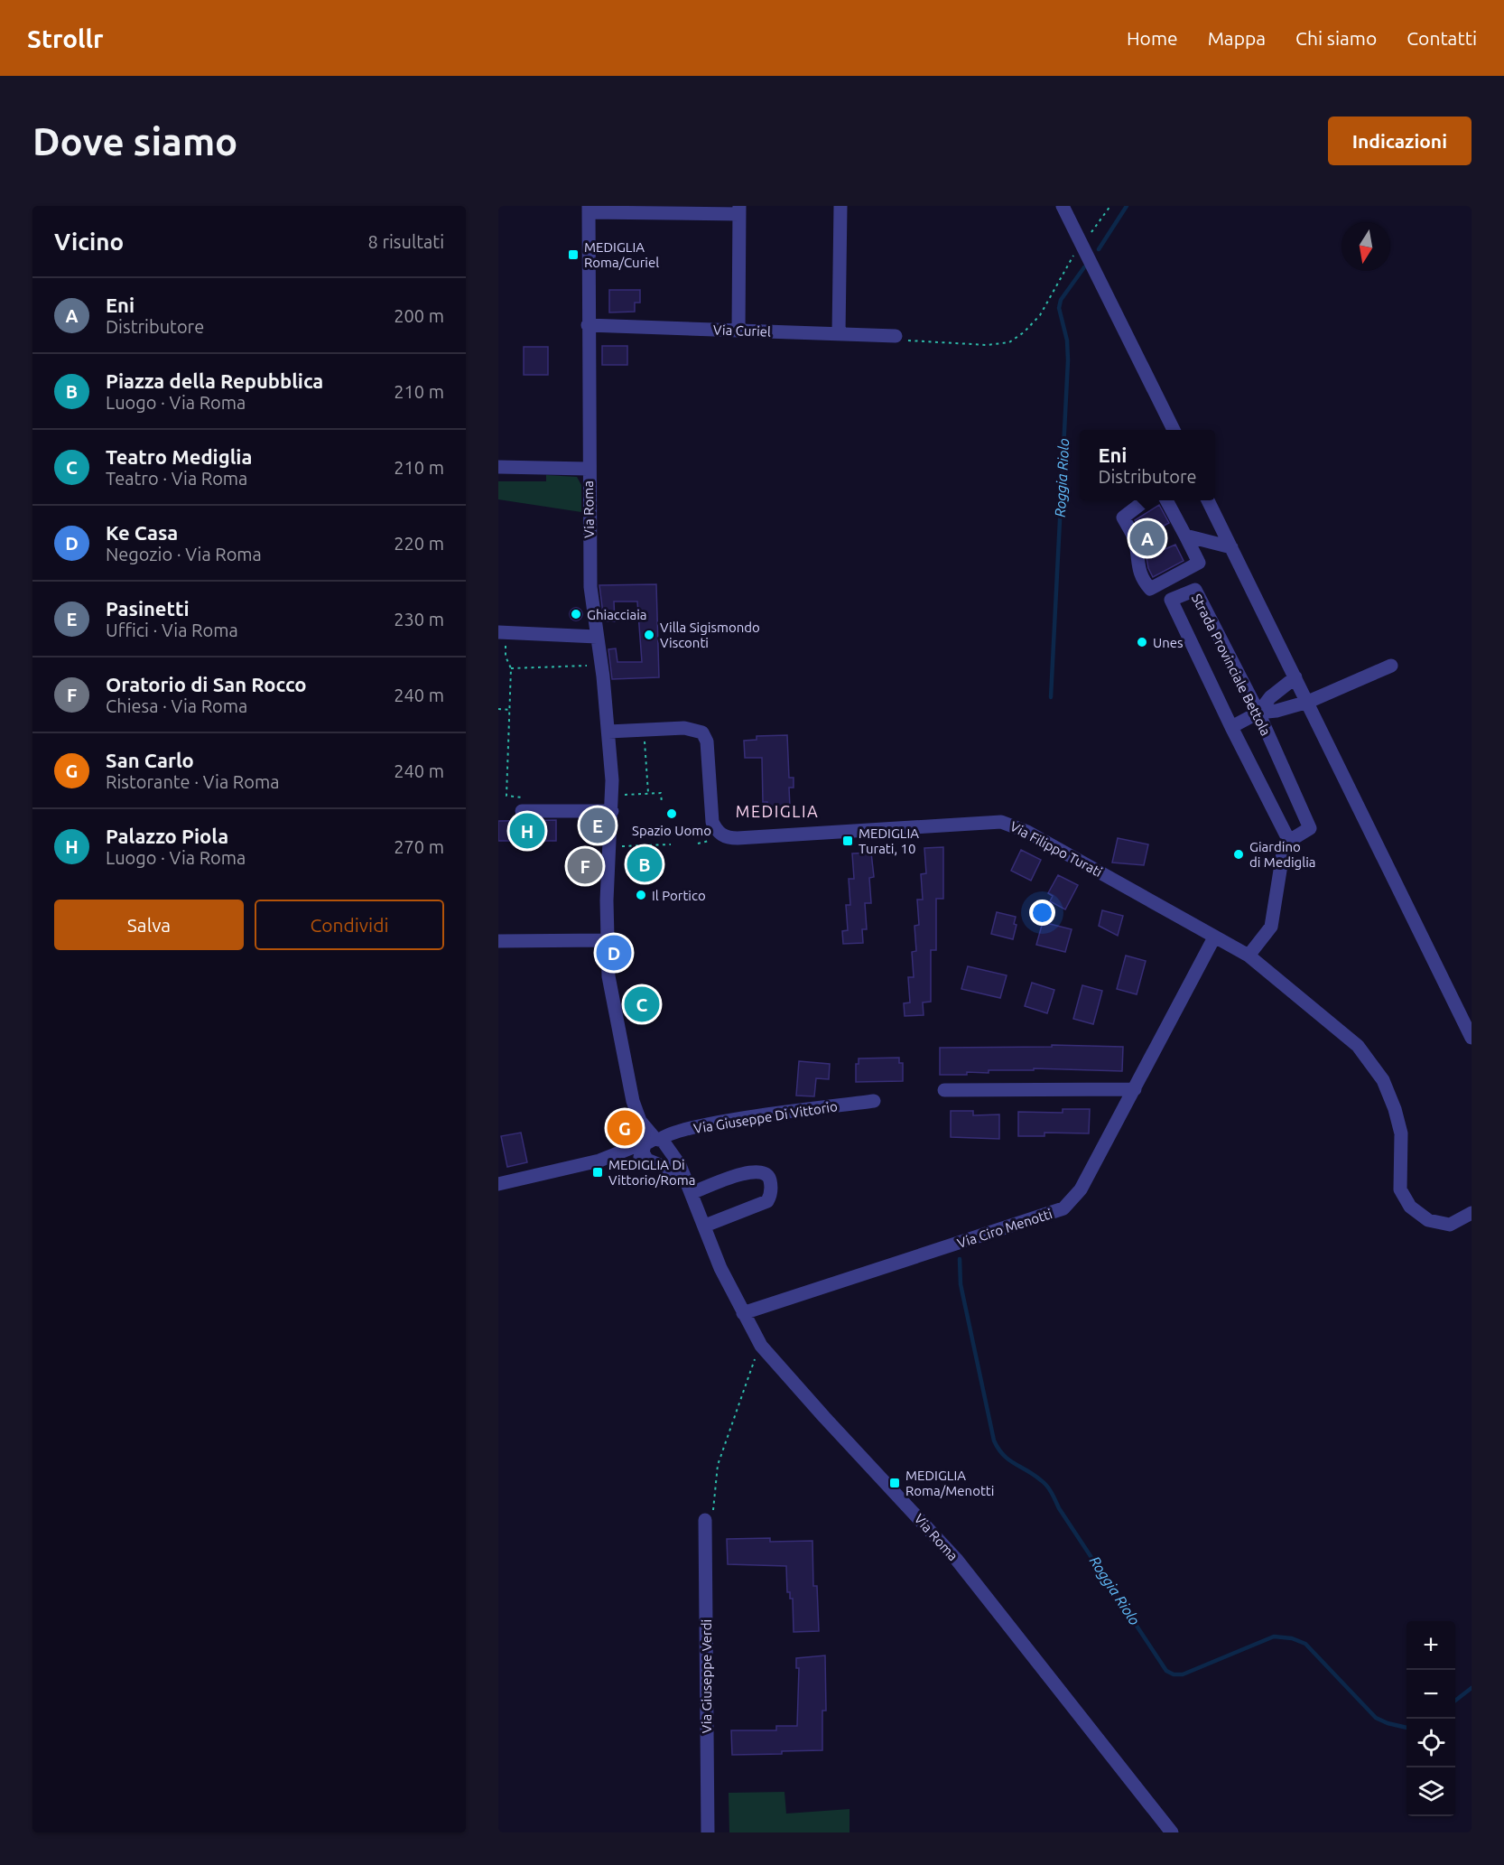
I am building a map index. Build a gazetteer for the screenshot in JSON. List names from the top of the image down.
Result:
{
  "streets": {
    "street": [
      "Via Curiel",
      "Via Roma",
      "Strada Provinciale Bettola",
      "Via Filippo Turati",
      "Via Giuseppe Di Vittorio",
      "Via Ciro Menotti",
      "Via Giuseppe Verdi"
    ]
  },
  "crossings": [
    ["Via Curiel", "Via Roma"],
    ["Via Roma", "Via Filippo Turati"],
    ["Via Roma", "Via Giuseppe Di Vittorio"],
    ["Via Roma", "Via Ciro Menotti"],
    ["Via Filippo Turati", "Via Ciro Menotti"]
  ],
  "districts": ["MEDIGLIA"],
  "water": ["Roggia Riolo"],
  "places": {
    "transit": [
      "MEDIGLIA Roma/Curiel",
      "MEDIGLIA Turati, 10",
      "MEDIGLIA Di Vittorio/Roma",
      "MEDIGLIA Roma/Menotti"
    ],
    "other": [
      "Ghiacciaia",
      "Villa Sigismondo Visconti",
      "Unes",
      "Spazio Uomo",
      "Giardino di Mediglia",
      "Il Portico"
    ]
  },
  "north": "bottom",
  "page": {
    "header": "Strollr",
    "nav": [
      "Home",
      "Mappa",
      "Chi siamo",
      "Contatti"
    ],
    "buttons": [
      "Indicazioni",
      ["Salva", "Condividi"]
    ],
    "title": "Dove siamo",
    "heading": ["Vicino", "8 risultati"],
    "list": [
      {
        "mark": "A",
        "name": "Eni",
        "note": "Distributore",
        "value": "200 m"
      },
      {
        "mark": "B",
        "name": "Piazza della Repubblica",
        "note": "Luogo · Via Roma",
        "value": "210 m"
      },
      {
        "mark": "C",
        "name": "Teatro Mediglia",
        "note": "Teatro · Via Roma",
        "value": "210 m"
      },
      {
        "mark": "D",
        "name": "Ke Casa",
        "note": "Negozio · Via Roma",
        "value": "220 m"
      },
      {
        "mark": "E",
        "name": "Pasinetti",
        "note": "Uffici · Via Roma",
        "value": "230 m"
      },
      {
        "mark": "F",
        "name": "Oratorio di San Rocco",
        "note": "Chiesa · Via Roma",
        "value": "240 m"
      },
      {
        "mark": "G",
        "name": "San Carlo",
        "note": "Ristorante · Via Roma",
        "value": "240 m"
      },
      {
        "mark": "H",
        "name": "Palazzo Piola",
        "note": "Luogo · Via Roma",
        "value": "270 m"
      }
    ],
    "popup": ["Eni", "Distributore"],
    "pins": [
      "A",
      "E",
      "H",
      "B",
      "F",
      "D",
      "C",
      "G"
    ],
    "map_buttons": ["+", "−"]
  }
}
